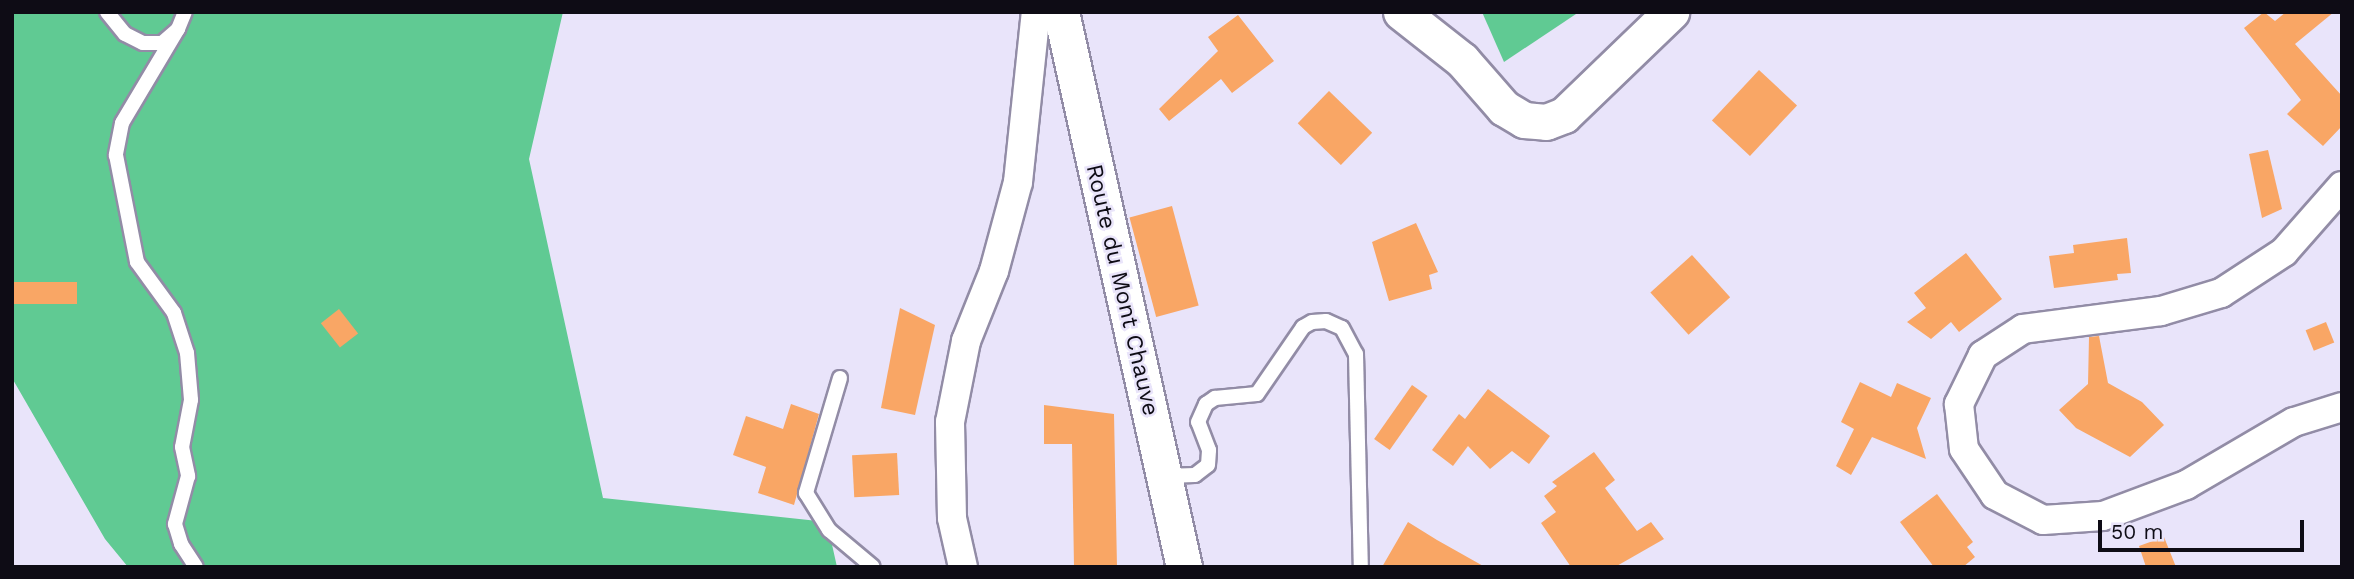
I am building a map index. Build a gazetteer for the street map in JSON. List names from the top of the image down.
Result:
{
  "streets": {
    "street": ["Route du Mont Chauve"]
  },
  "scale_bar": "50 m"
}
